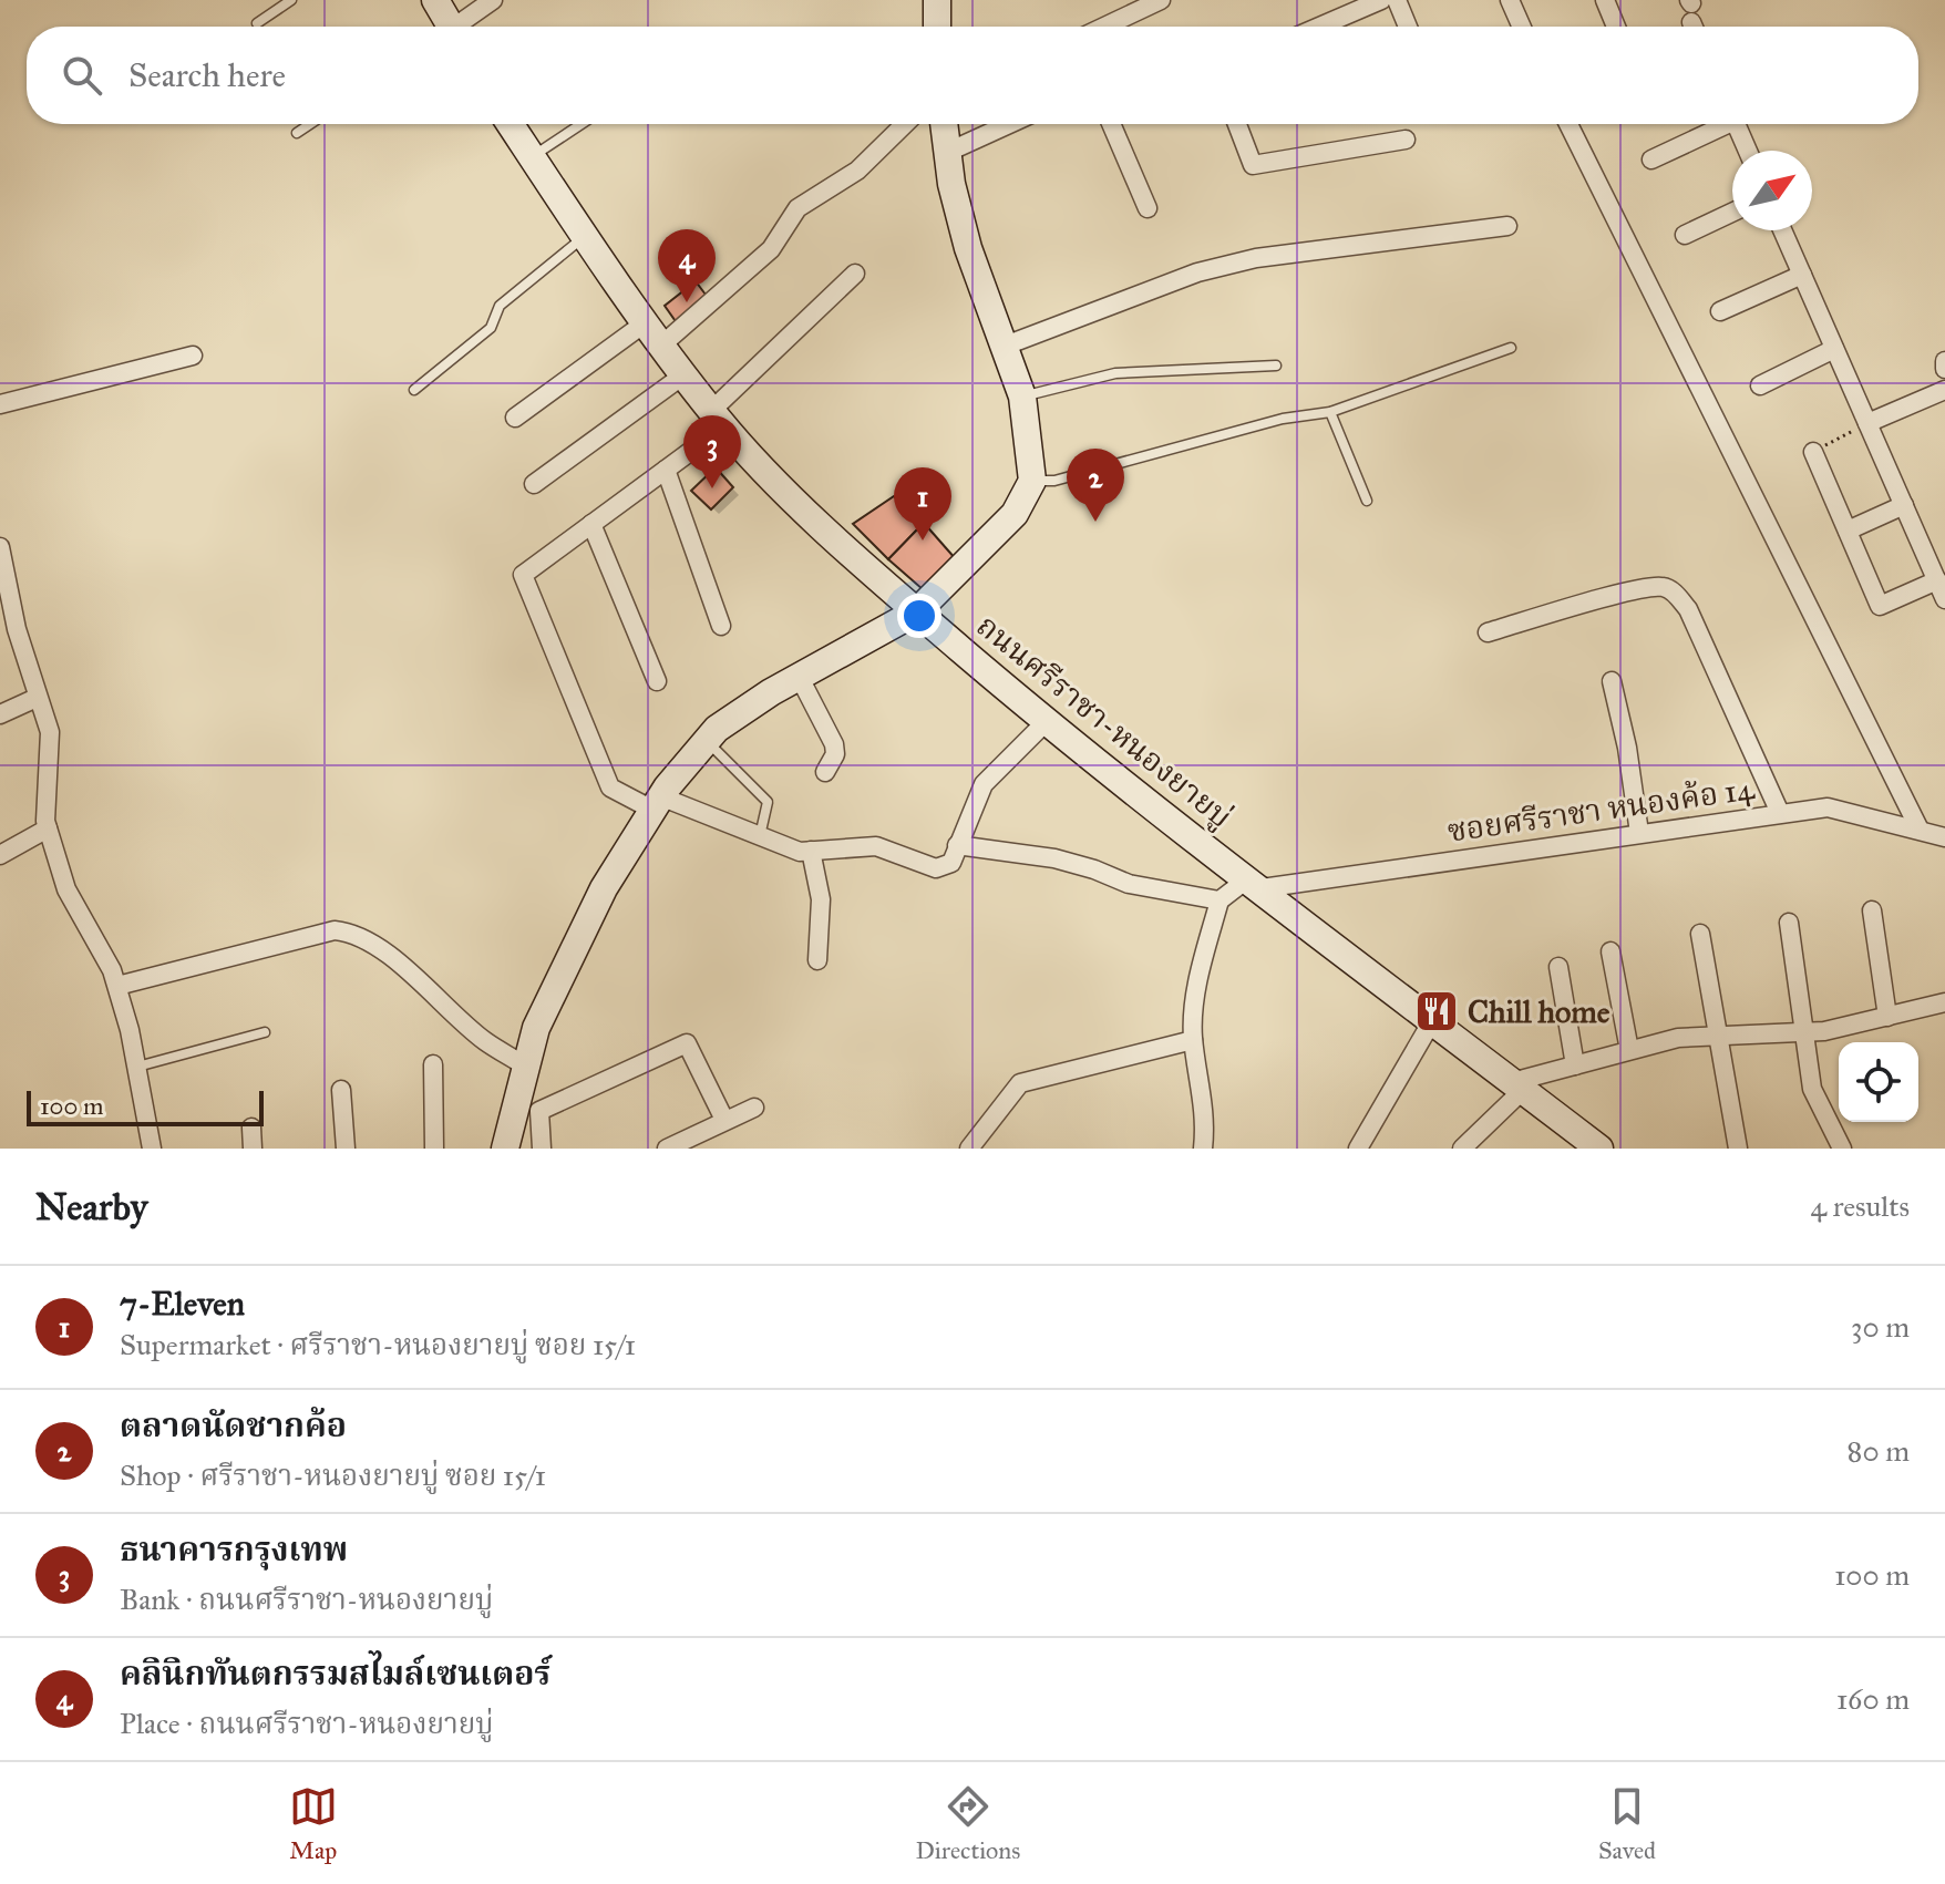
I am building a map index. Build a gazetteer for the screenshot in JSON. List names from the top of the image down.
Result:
{
  "streets": {
    "main road": ["ถนนศรีราชา-หนองยายบู่"],
    "street": ["ซอยศรีราชา หนองค้อ 14"]
  },
  "crossings": [
    ["ถนนศรีราชา-หนองยายบู่", "ซอยศรีราชา หนองค้อ 14"]
  ],
  "places": {
    "restaurant": ["Chill home"]
  },
  "scale_bar": "100 m",
  "north": "top right",
  "page": {
    "search": "Search here",
    "pins": [
      "4",
      "3",
      "2",
      "1"
    ],
    "scale": "100 m",
    "heading": ["Nearby", "4 results"],
    "list": [
      {
        "mark": "1",
        "name": "7-Eleven",
        "note": "Supermarket · ศรีราชา-หนองยายบู่ ซอย 15/1",
        "value": "30 m"
      },
      {
        "mark": "2",
        "name": "ตลาดนัดชากค้อ",
        "note": "Shop · ศรีราชา-หนองยายบู่ ซอย 15/1",
        "value": "80 m"
      },
      {
        "mark": "3",
        "name": "ธนาคารกรุงเทพ",
        "note": "Bank · ถนนศรีราชา-หนองยายบู่",
        "value": "100 m"
      },
      {
        "mark": "4",
        "name": "คลินิกทันตกรรมสไมล์เซนเตอร์",
        "note": "Place · ถนนศรีราชา-หนองยายบู่",
        "value": "160 m"
      }
    ],
    "nav": ["Map", "Directions", "Saved"]
  }
}
